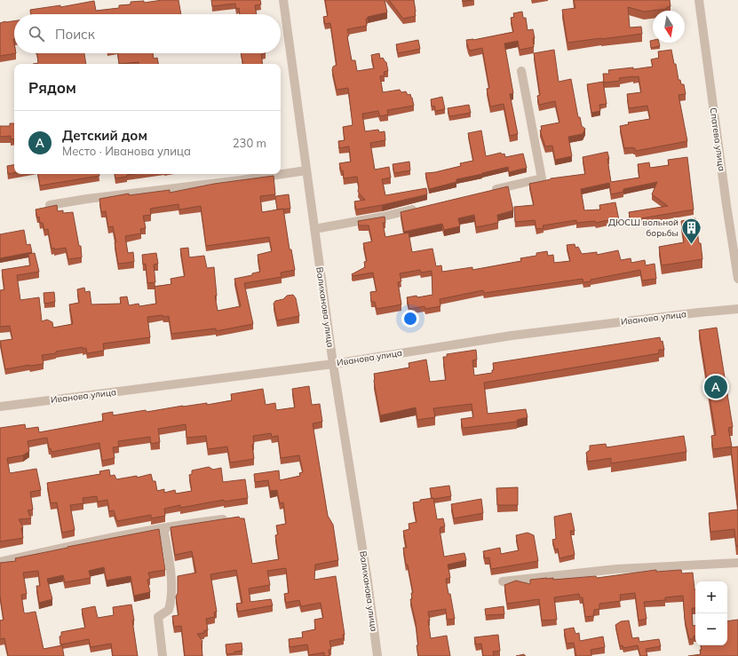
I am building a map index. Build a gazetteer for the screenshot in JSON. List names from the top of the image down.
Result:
{
  "streets": {
    "street": ["Спатева улица", "Валиханова улица", "Иванова улица"]
  },
  "crossings": [
    ["Валиханова улица", "Иванова улица"]
  ],
  "places": {
    "building": ["ДЮСШ вольной борьбы"]
  },
  "north": "bottom",
  "page": {
    "search": "Поиск",
    "heading": "Рядом",
    "list": [
      {
        "mark": "A",
        "name": "Детский дом",
        "note": "Место · Иванова улица",
        "value": "230 m"
      }
    ],
    "pins": "A",
    "map_buttons": ["+", "−"]
  }
}
